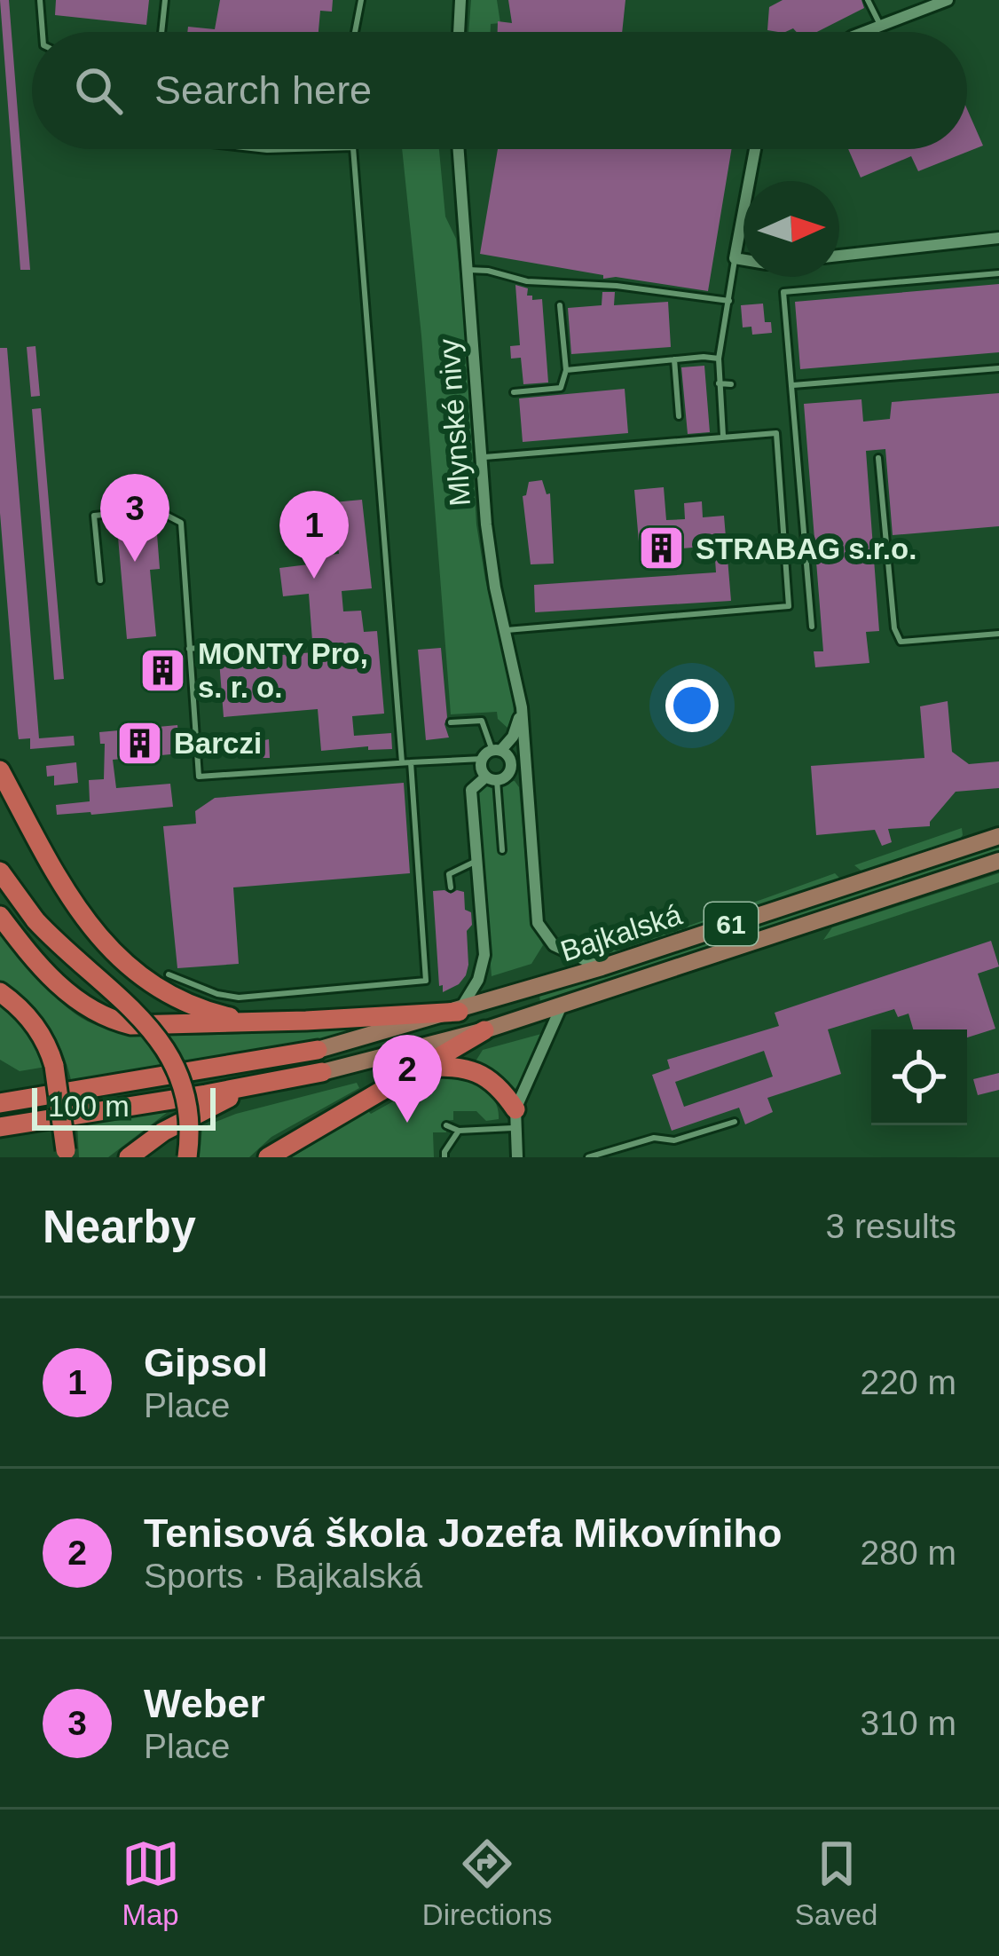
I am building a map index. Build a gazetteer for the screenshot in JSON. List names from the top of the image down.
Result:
{
  "streets": {
    "highway": ["61"],
    "main road": ["Bajkalská"],
    "street": ["Mlynské nivy"]
  },
  "crossings": [
    ["Mlynské nivy", "Bajkalská"],
    ["61", "Bajkalská"]
  ],
  "places": {
    "building": ["STRABAG s.r.o.", "MONTY Pro, s. r. o.", "Barczi"]
  },
  "scale_bar": "100 m",
  "north": "right",
  "page": {
    "search": "Search here",
    "pins": ["3", "1", "2"],
    "scale": "100 m",
    "heading": ["Nearby", "3 results"],
    "list": [
      {
        "mark": "1",
        "name": "Gipsol",
        "note": "Place",
        "value": "220 m"
      },
      {
        "mark": "2",
        "name": "Tenisová škola Jozefa Mikovíniho",
        "note": "Sports · Bajkalská",
        "value": "280 m"
      },
      {
        "mark": "3",
        "name": "Weber",
        "note": "Place",
        "value": "310 m"
      }
    ],
    "nav": ["Map", "Directions", "Saved"]
  }
}
